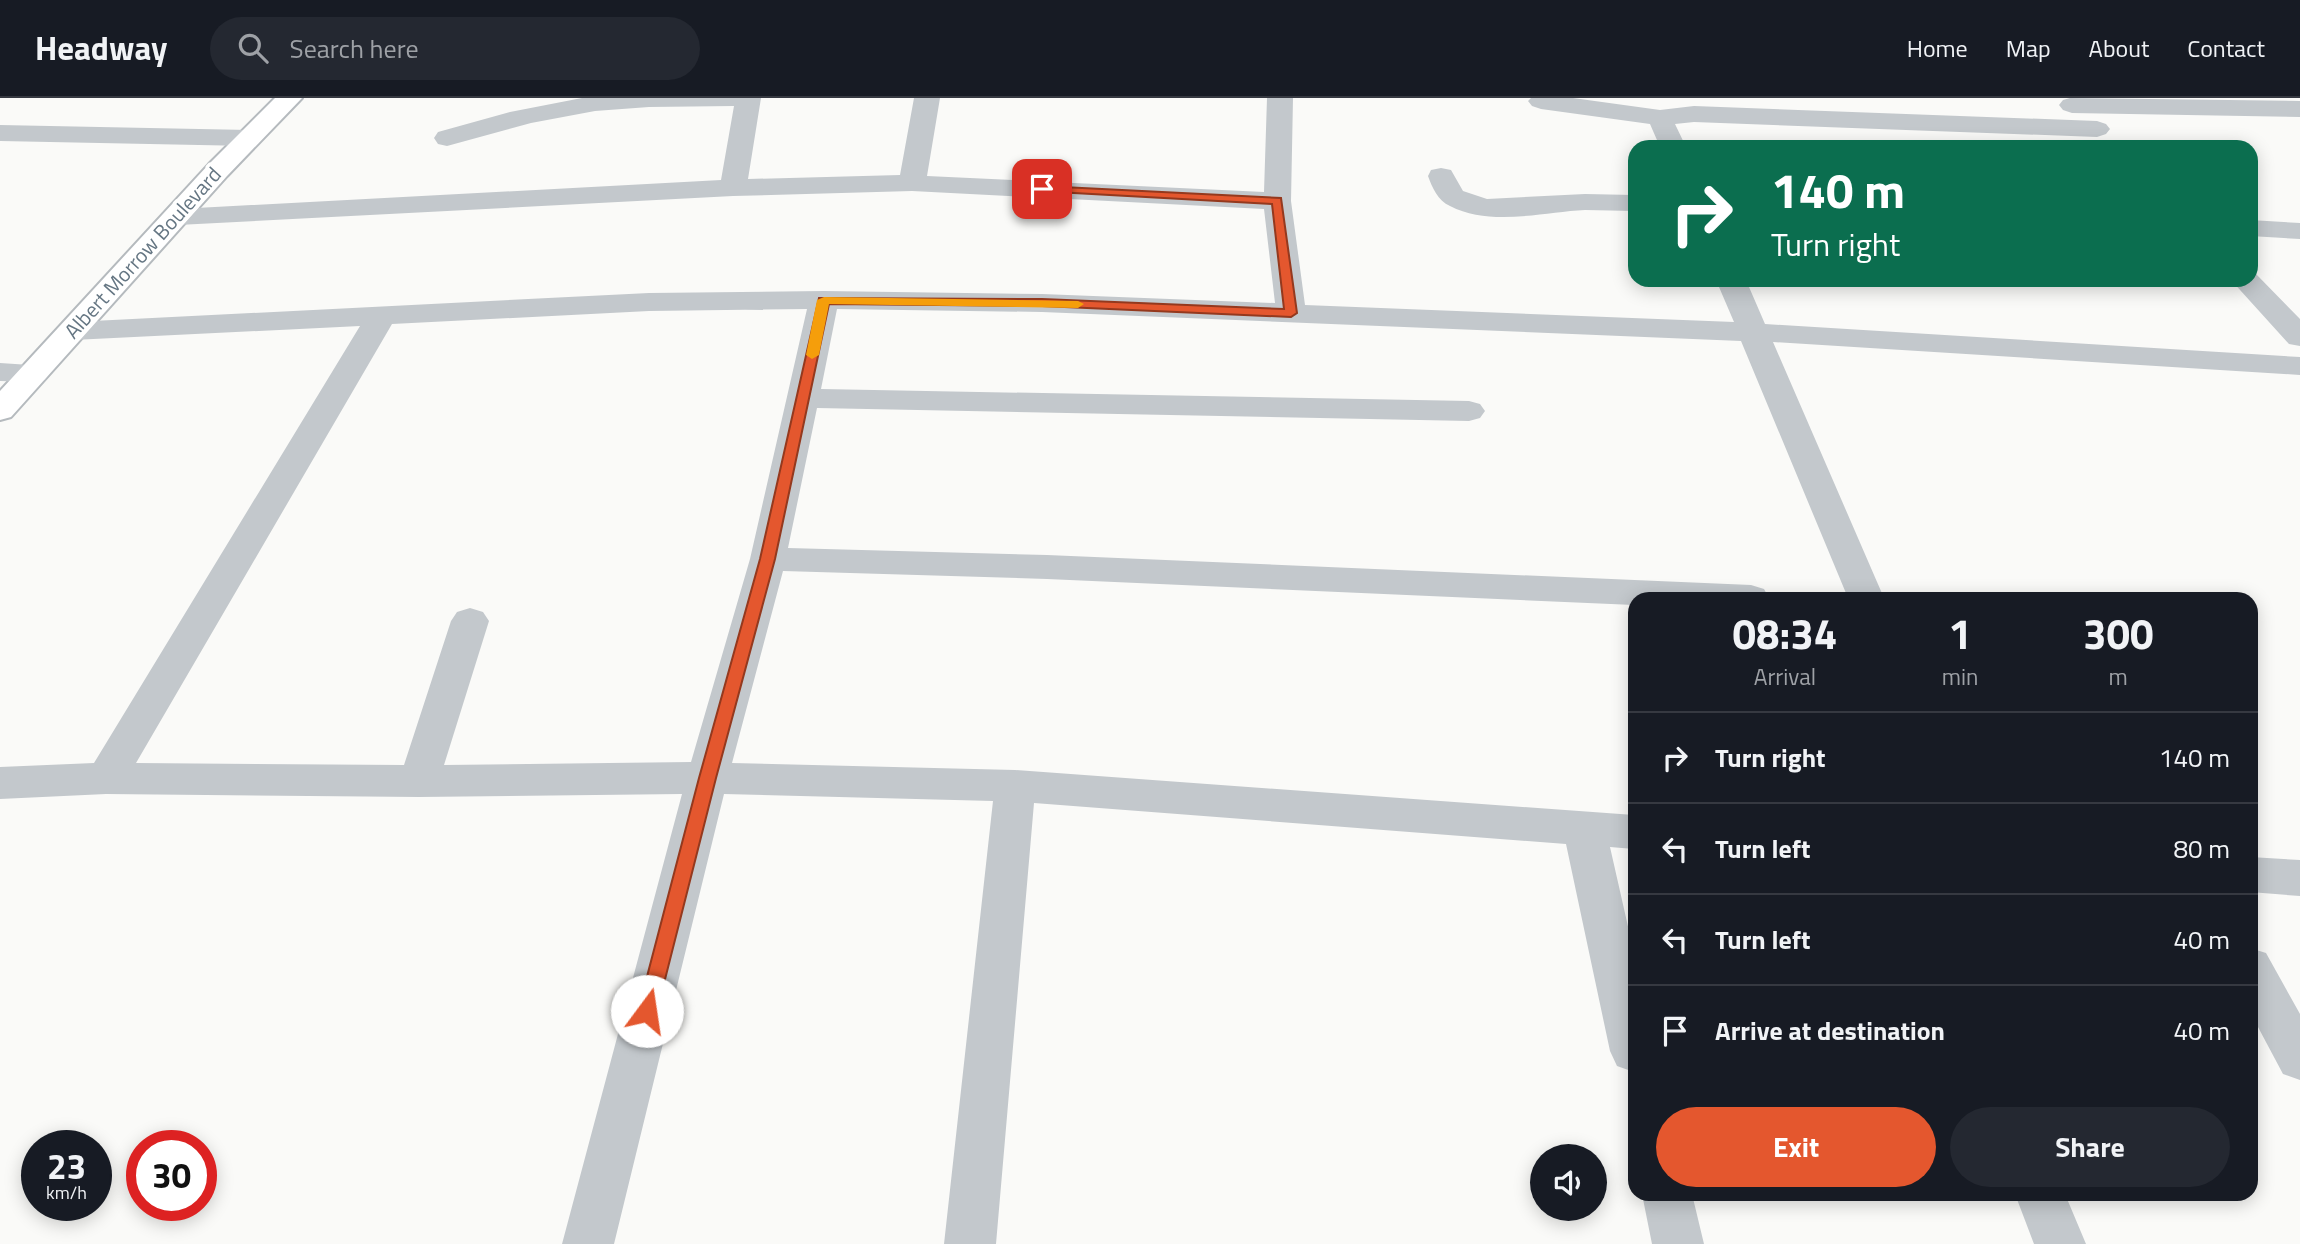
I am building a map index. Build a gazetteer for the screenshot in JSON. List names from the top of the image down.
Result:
{
  "streets": {
    "main road": ["Albert Morrow Boulevard"]
  },
  "page": {
    "header": "Headway",
    "search": "Search here",
    "nav": [
      "Home",
      "Map",
      "About",
      "Contact"
    ],
    "turn": ["140 m", "Turn right"],
    "eta": [
      "08:34",
      "Arrival",
      "1",
      "min",
      "300",
      "m"
    ],
    "list": [
      {
        "name": "Turn right",
        "value": "140 m"
      },
      {
        "name": "Turn left",
        "value": "80 m"
      },
      {
        "name": "Turn left",
        "value": "40 m"
      },
      {
        "name": "Arrive at destination",
        "value": "40 m"
      }
    ],
    "buttons": ["Exit", "Share"],
    "speed": "23 km/h",
    "limit": "30"
  }
}
